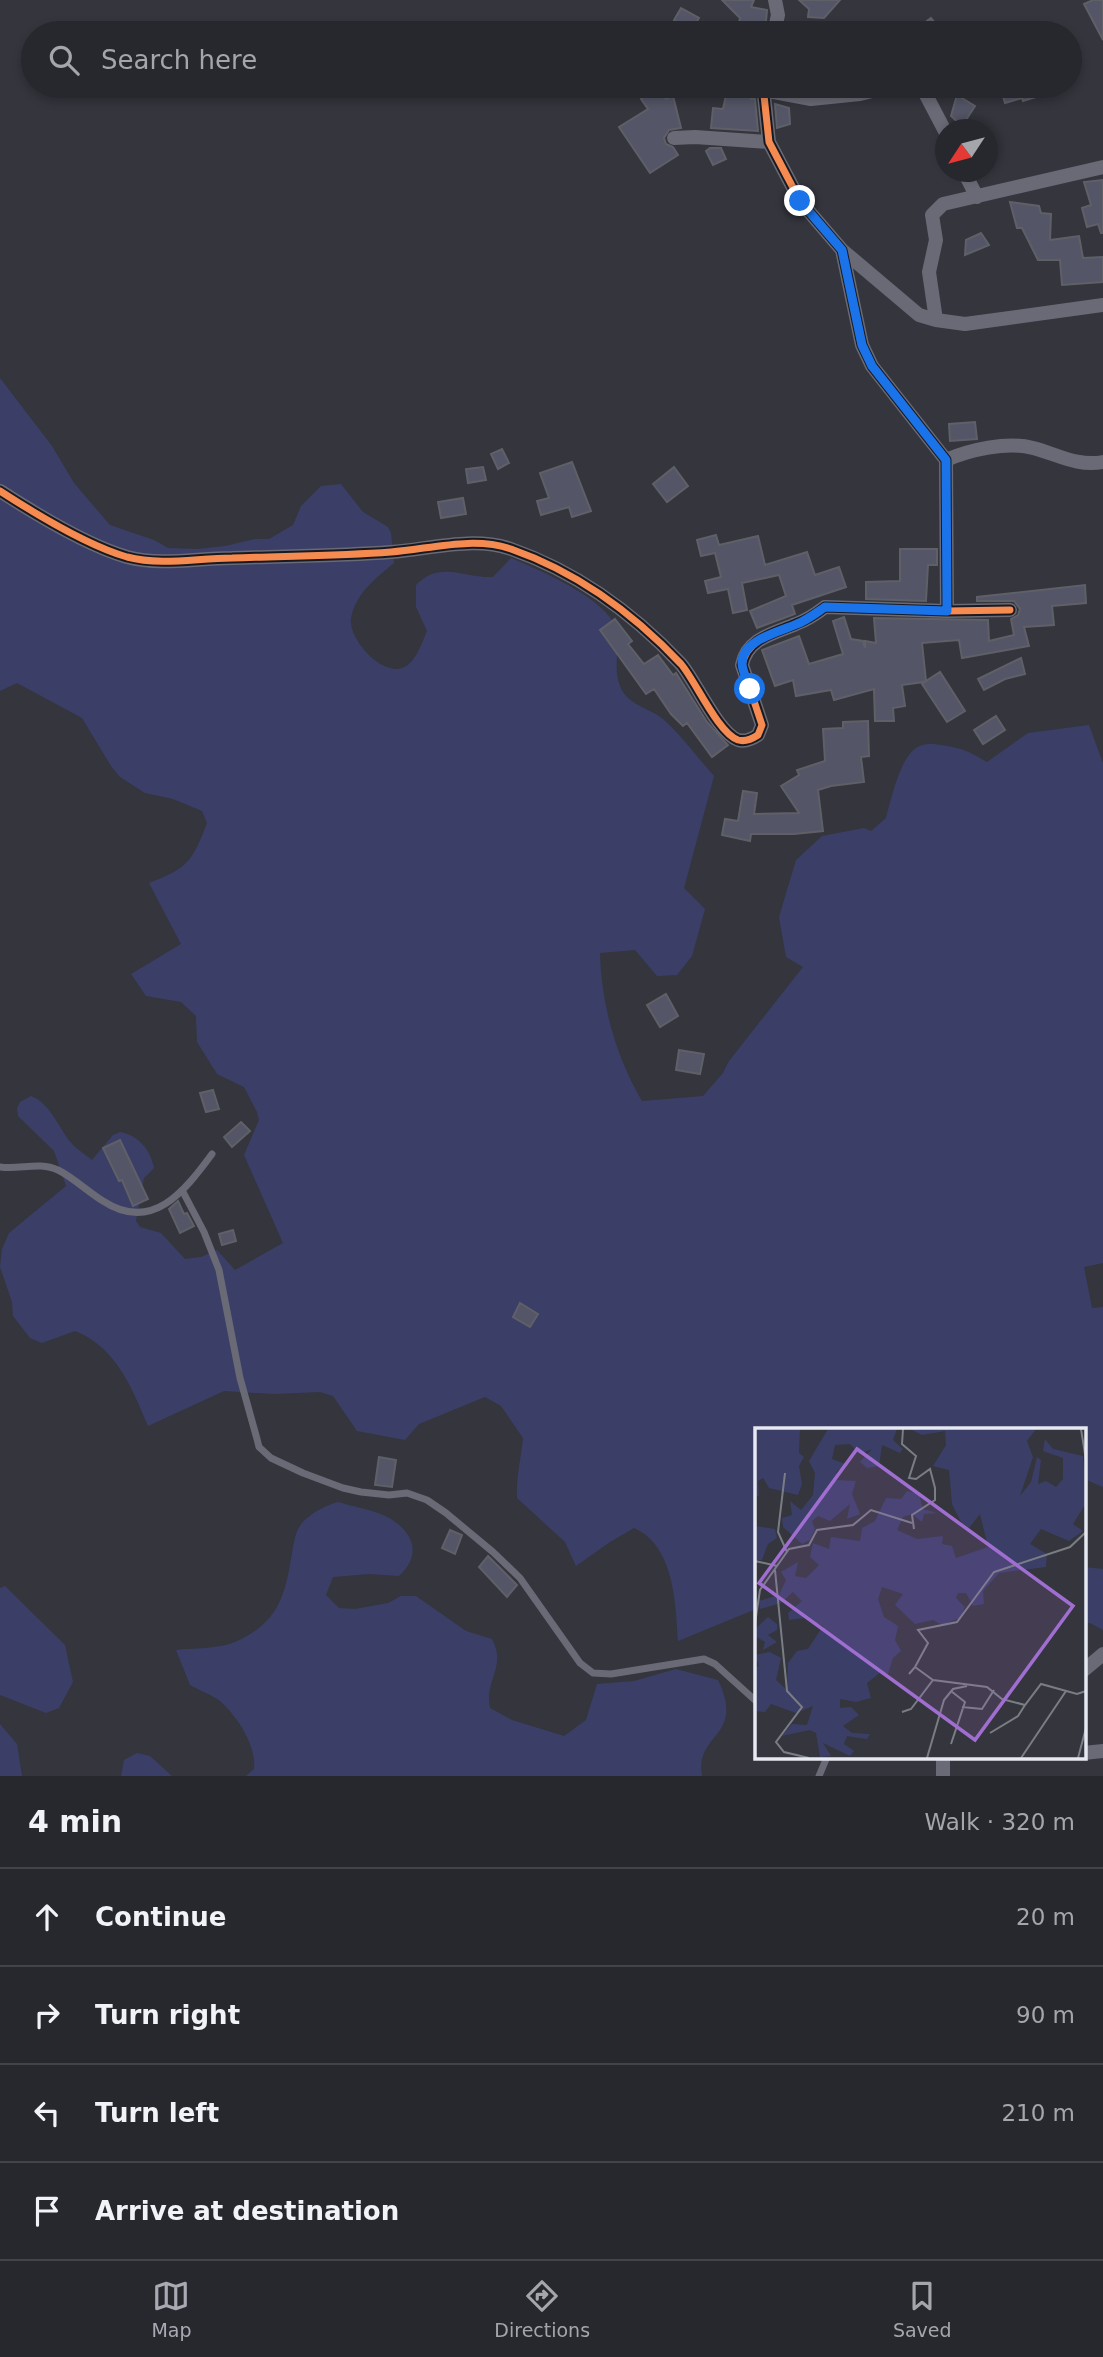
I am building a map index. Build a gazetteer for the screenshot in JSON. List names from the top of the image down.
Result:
{
  "north": "bottom left",
  "page": {
    "search": "Search here",
    "heading": ["4 min", "Walk · 320 m"],
    "list": [
      ["Continue", "20 m"],
      ["Turn right", "90 m"],
      ["Turn left", "210 m"],
      "Arrive at destination"
    ],
    "nav": ["Map", "Directions", "Saved"]
  }
}
